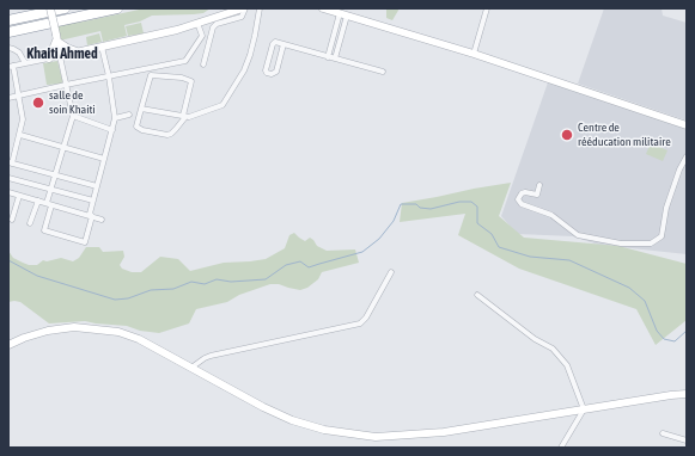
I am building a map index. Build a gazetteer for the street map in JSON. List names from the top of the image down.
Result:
{
  "districts": ["Khaiti Ahmed"],
  "places": ["salle de soin Khaiti", "Centre de rééducation militaire"]
}
